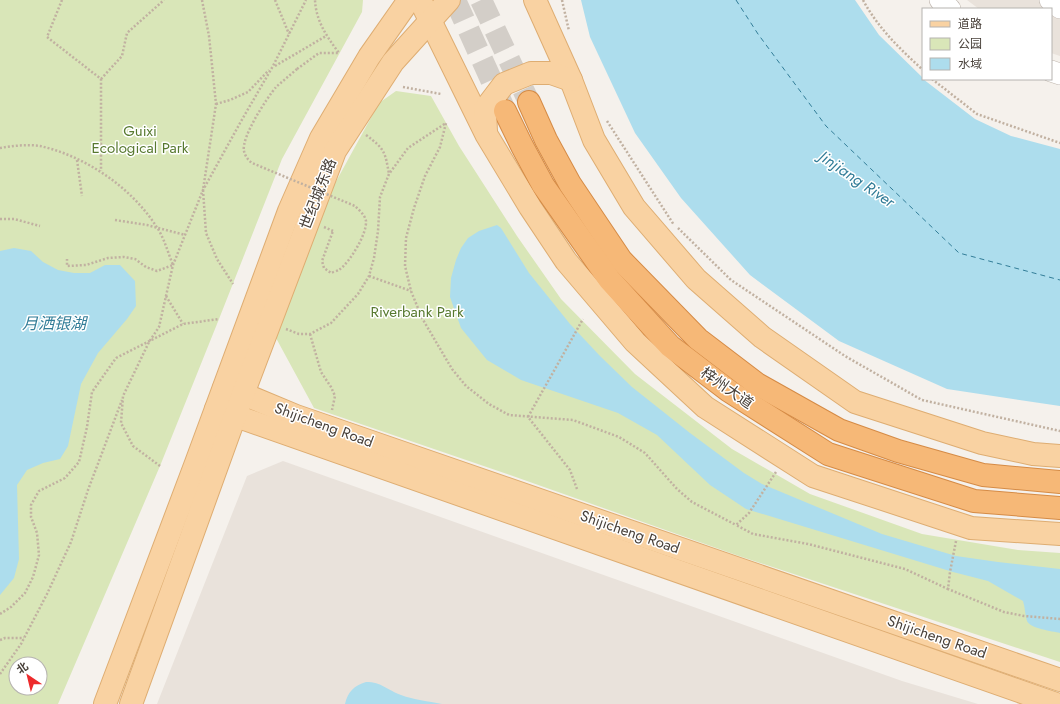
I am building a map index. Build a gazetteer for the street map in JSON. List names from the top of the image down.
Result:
{
  "streets": {
    "highway": ["梓州大道"],
    "main road": ["世纪城东路", "Shijicheng Road"]
  },
  "crossings": [
    ["世纪城东路", "Shijicheng Road"]
  ],
  "water": ["Jinjiang River", "月洒银湖"],
  "parks": ["Guixi Ecological Park", "Riverbank Park"],
  "legend": ["道路", "公园", "水域"],
  "north": "top left"
}
